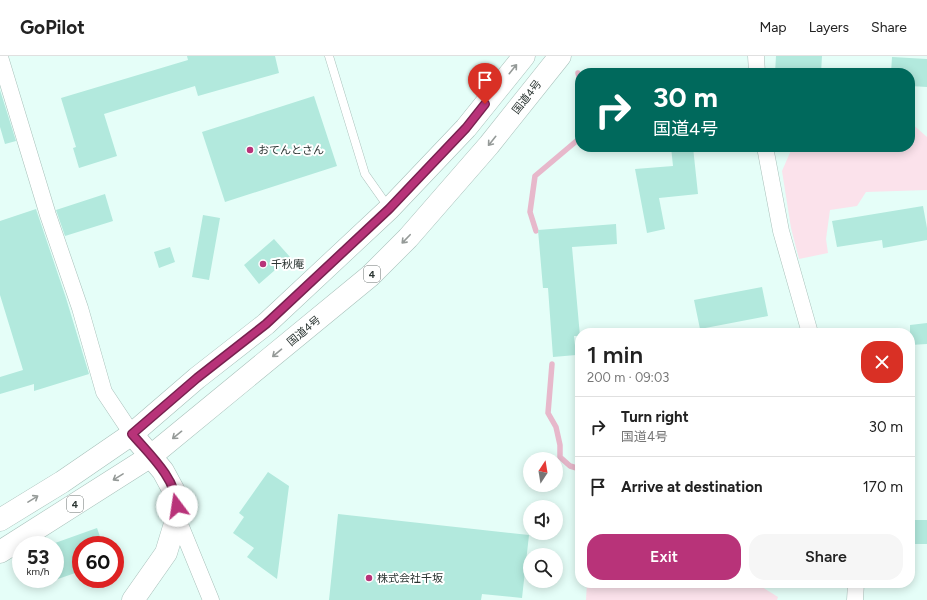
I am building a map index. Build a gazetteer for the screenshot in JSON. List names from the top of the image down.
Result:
{
  "streets": {
    "main road": ["国道4号", "4"]
  },
  "places": ["おてんとさん", "千秋庵", "株式会社千坂"],
  "north": "top",
  "page": {
    "header": "GoPilot",
    "nav": ["Map", "Layers", "Share"],
    "turn": ["30 m", "国道4号"],
    "heading": ["1 min", "200 m · 09:03"],
    "list": [
      {
        "name": "Turn right",
        "note": "国道4号",
        "value": "30 m"
      },
      {
        "name": "Arrive at destination",
        "value": "170 m"
      }
    ],
    "buttons": ["Exit", "Share"],
    "speed": "53 km/h",
    "limit": "60"
  }
}
